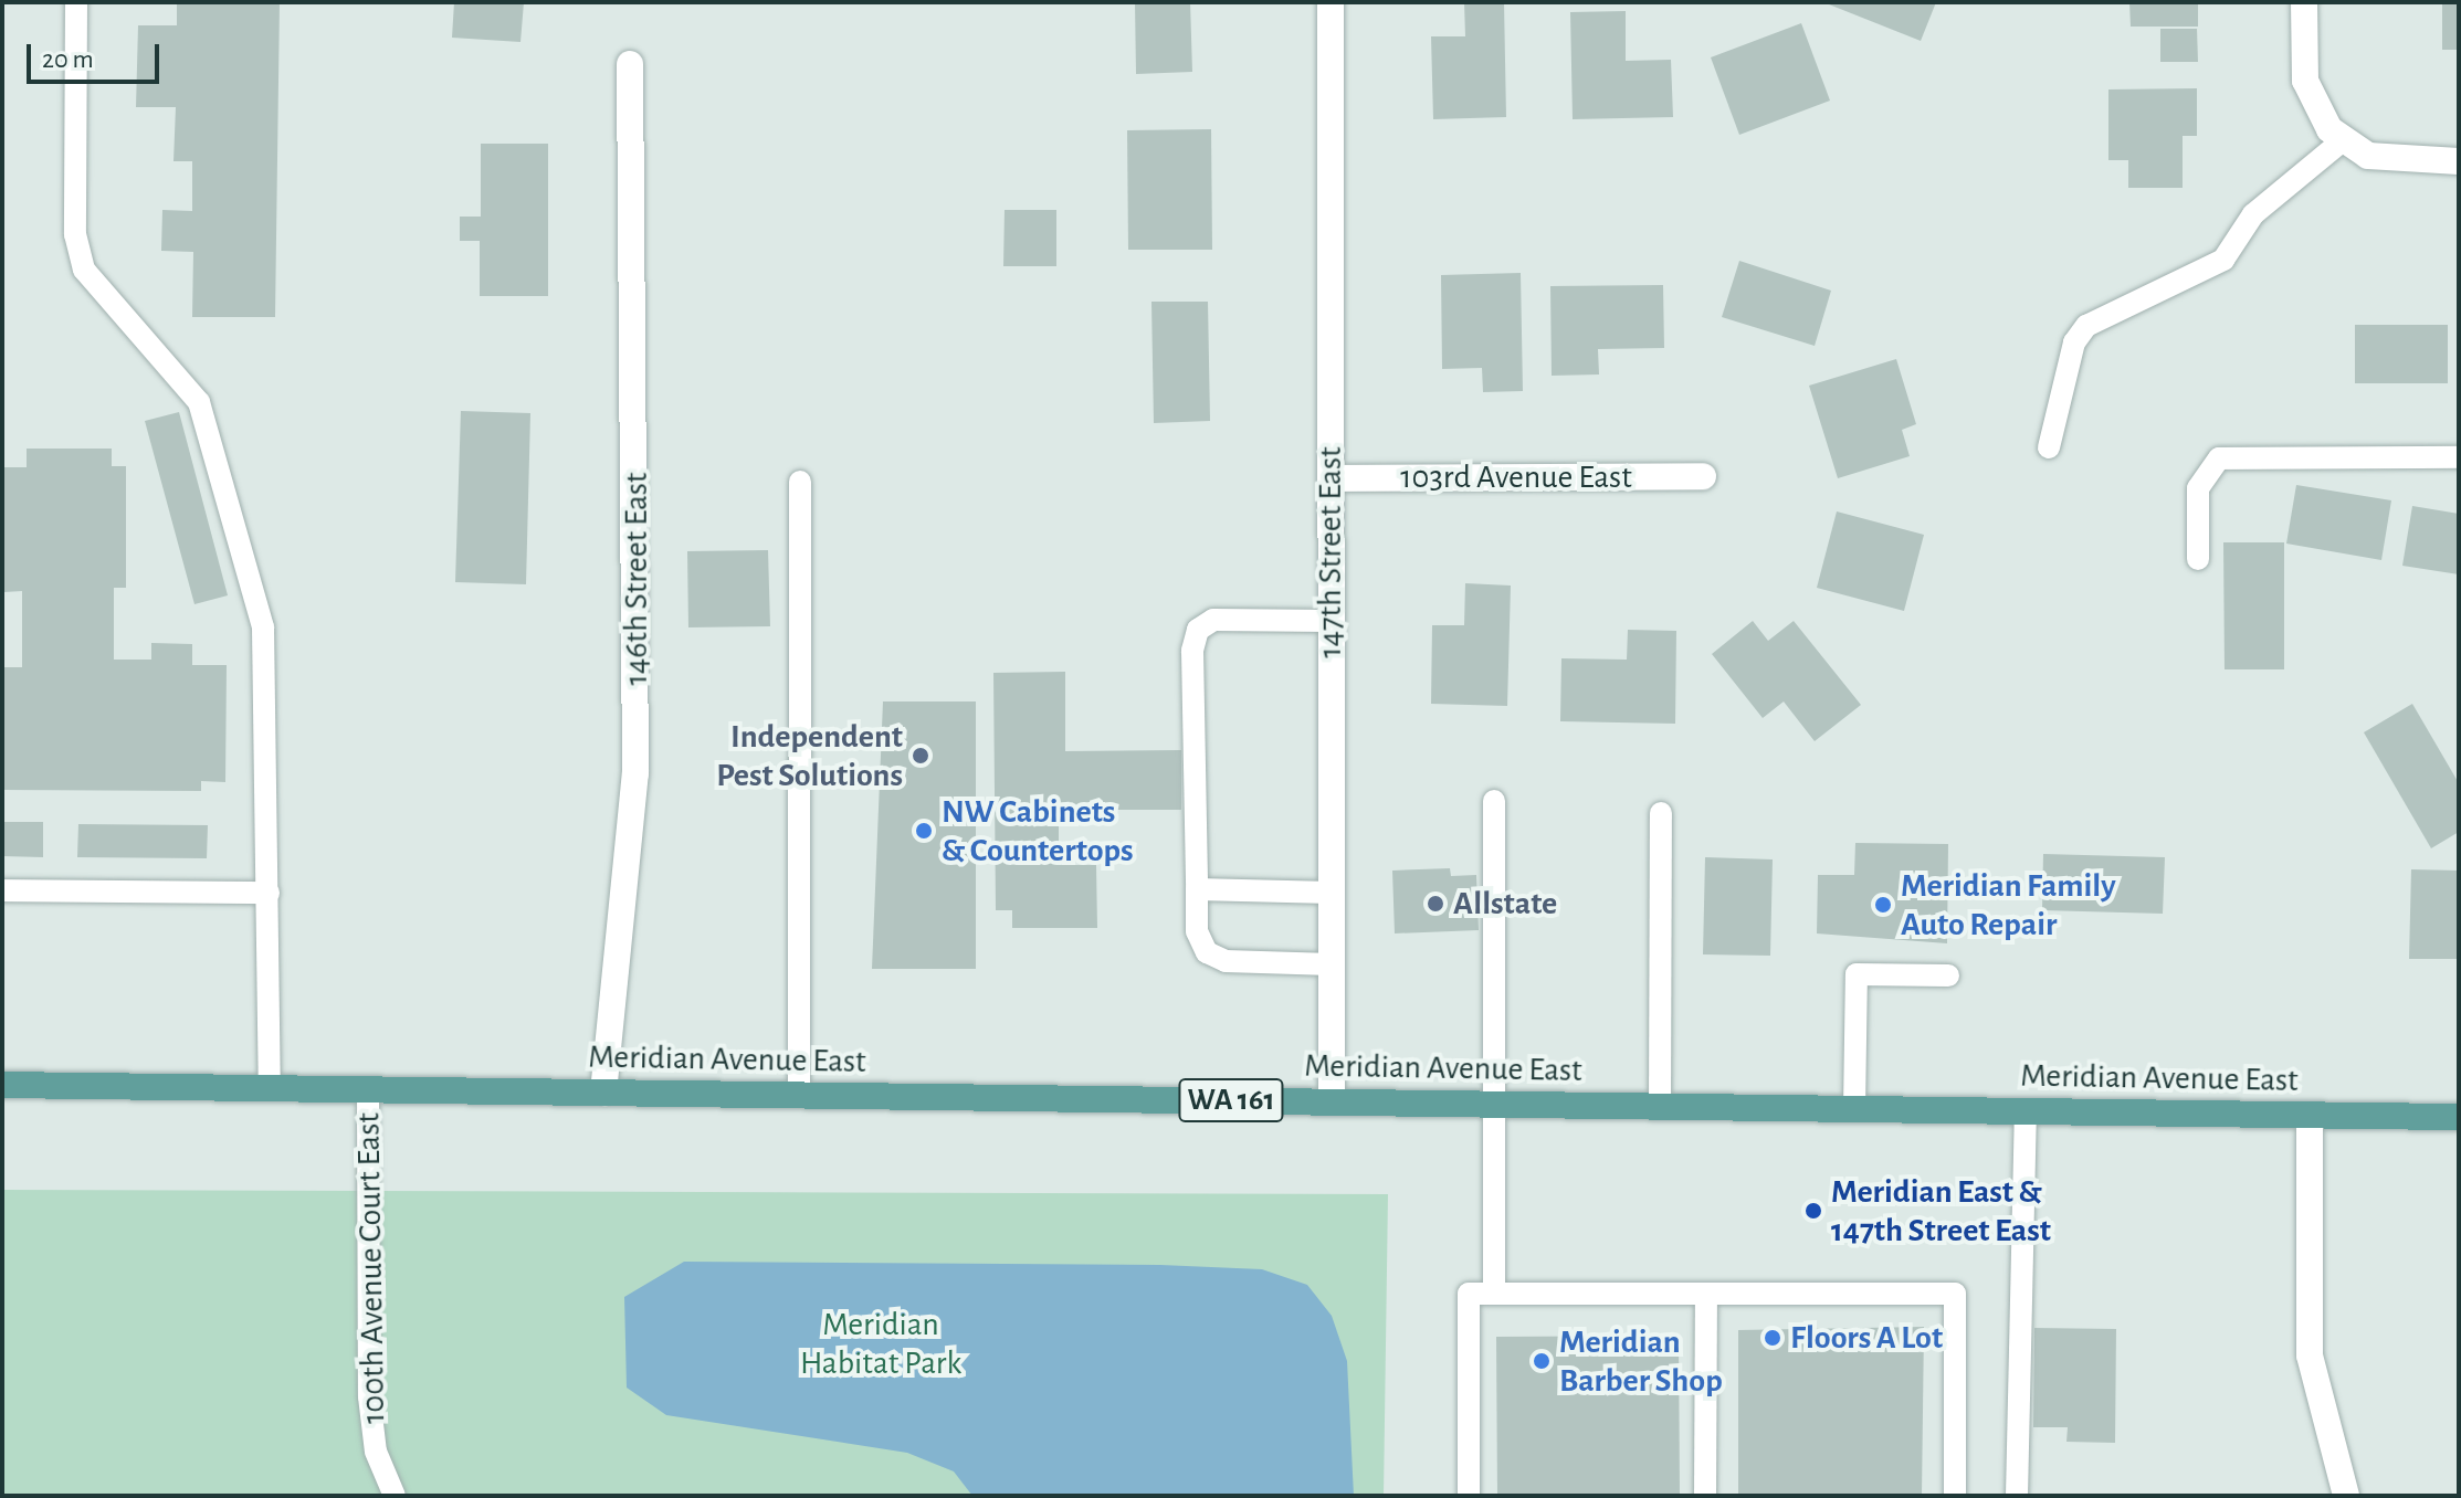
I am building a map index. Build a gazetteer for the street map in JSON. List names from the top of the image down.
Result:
{
  "streets": {
    "main road": ["Meridian Avenue East", "WA 161"],
    "street": ["103rd Avenue East", "147th Street East", "146th Street East"],
    "lane": ["100th Avenue Court East"]
  },
  "crossings": [
    ["103rd Avenue East", "147th Street East"],
    ["147th Street East", "Meridian Avenue East"],
    ["146th Street East", "Meridian Avenue East"],
    ["Meridian Avenue East", "100th Avenue Court East"]
  ],
  "parks": ["Meridian Habitat Park"],
  "places": [
    "Independent Pest Solutions",
    "NW Cabinets & Countertops",
    "Allstate",
    "Meridian Family Auto Repair",
    "Meridian East & 147th Street East",
    "Floors A Lot",
    "Meridian Barber Shop"
  ],
  "scale_bar": "20 m"
}
